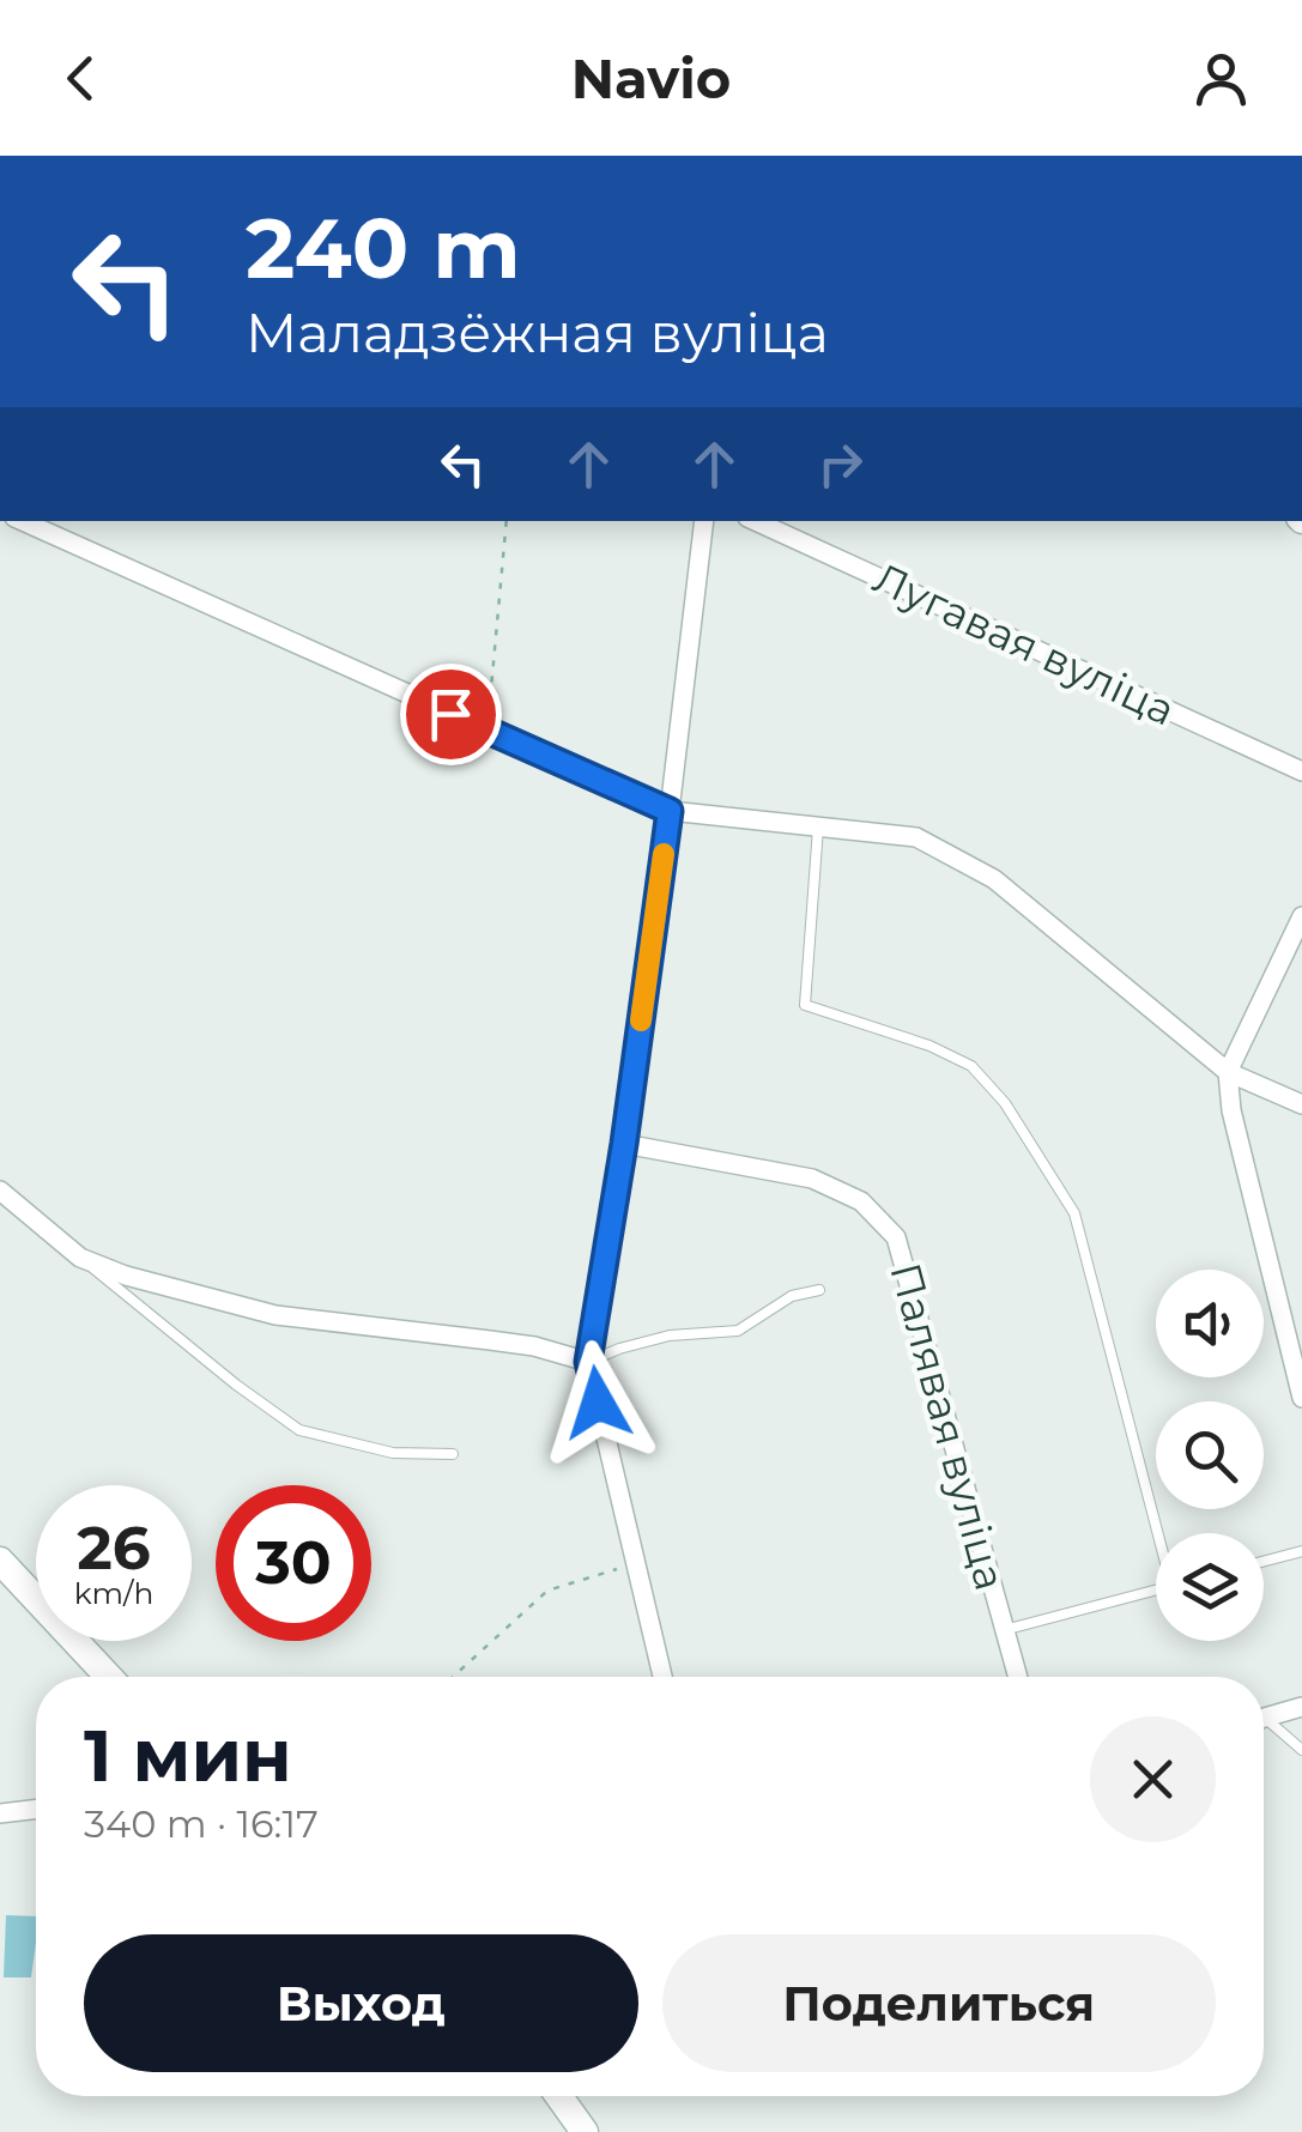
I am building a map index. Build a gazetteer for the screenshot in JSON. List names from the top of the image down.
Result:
{
  "streets": {
    "street": ["Лугавая вуліца", "Палявая вуліца"]
  },
  "page": {
    "header": "Navio",
    "turn": ["240 m", "Маладзёжная вуліца"],
    "speed": "26 km/h",
    "limit": "30",
    "heading": ["1 мин", "340 m · 16:17"],
    "buttons": ["Выход", "Поделиться"]
  }
}
